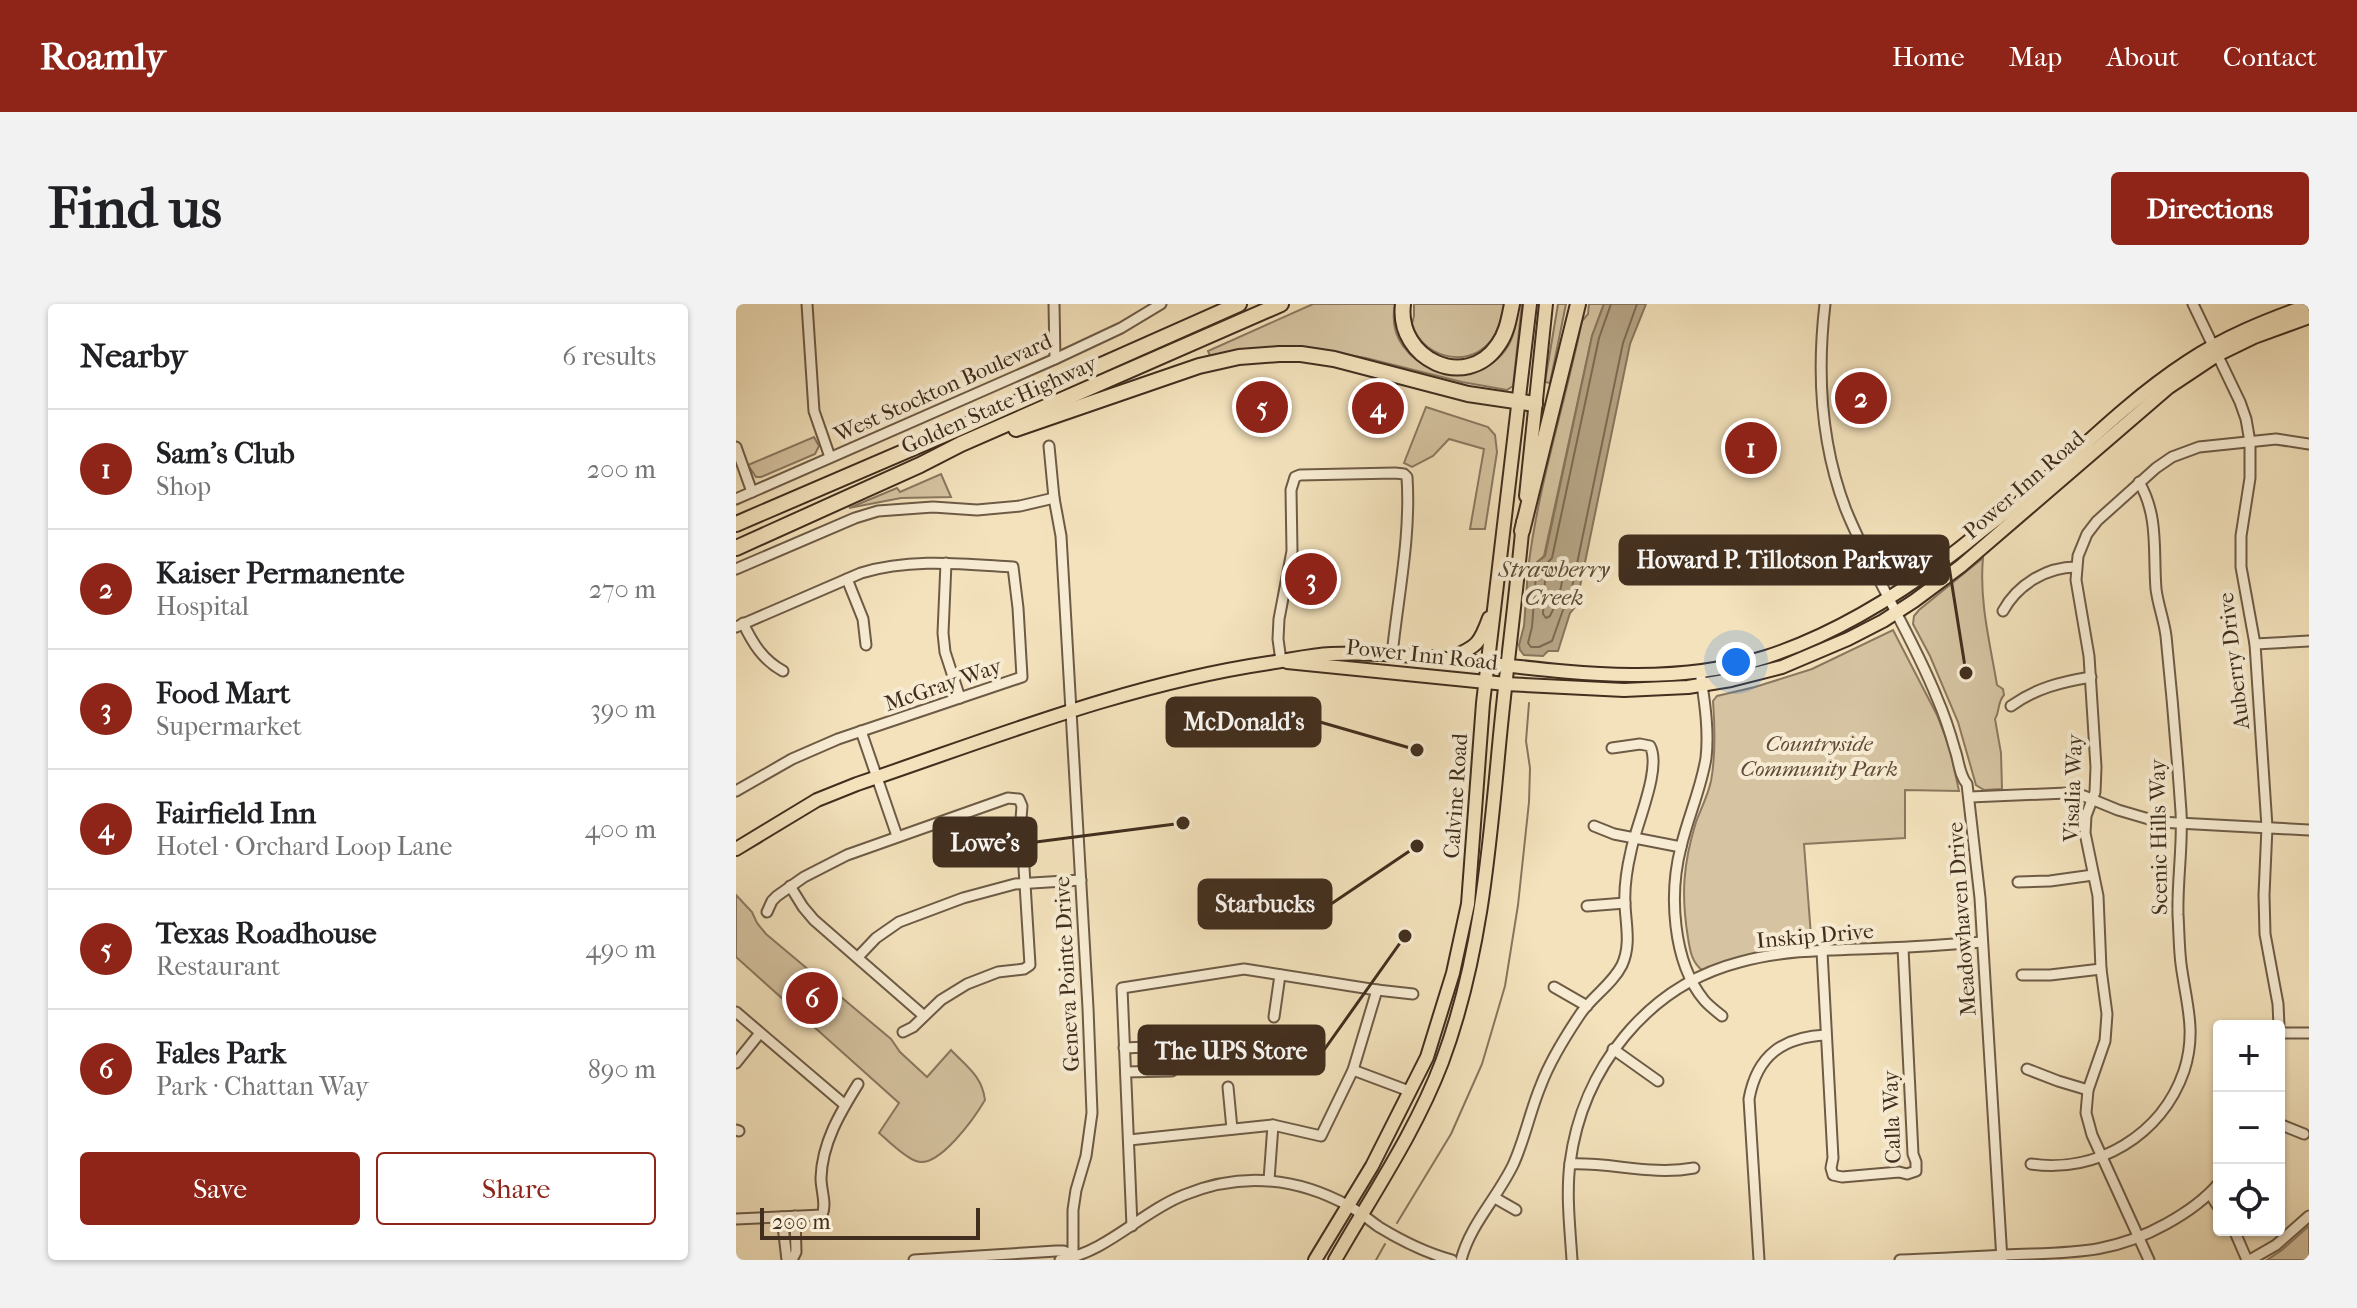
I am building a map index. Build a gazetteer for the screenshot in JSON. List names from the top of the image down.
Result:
{
  "streets": {
    "highway": ["Golden State Highway"],
    "main road": ["Power Inn Road", "Calvine Road"],
    "street": [
      "West Stockton Boulevard",
      "Auberry Drive",
      "McGray Way",
      "Visalia Way",
      "Scenic Hills Way",
      "Meadowhaven Drive",
      "Inskip Drive",
      "Geneva Pointe Drive",
      "Calla Way"
    ]
  },
  "crossings": [
    ["Power Inn Road", "Auberry Drive"],
    ["Power Inn Road", "Calvine Road"],
    ["Power Inn Road", "Meadowhaven Drive"],
    ["Power Inn Road", "Geneva Pointe Drive"],
    ["Auberry Drive", "Visalia Way"],
    ["Visalia Way", "Scenic Hills Way"],
    ["Meadowhaven Drive", "Inskip Drive"],
    ["Inskip Drive", "Calla Way"]
  ],
  "water": ["Strawberry Creek"],
  "parks": ["Countryside Community Park"],
  "places": [
    "Howard P. Tillotson Parkway",
    "McDonald's",
    "Lowe's",
    "Starbucks",
    "The UPS Store"
  ],
  "scale_bar": "200 m",
  "page": {
    "header": "Roamly",
    "nav": [
      "Home",
      "Map",
      "About",
      "Contact"
    ],
    "buttons": [
      "Directions",
      ["Save", "Share"]
    ],
    "title": "Find us",
    "heading": ["Nearby", "6 results"],
    "pins": [
      "2",
      "5",
      "4",
      "1",
      "3",
      "6"
    ],
    "list": [
      {
        "mark": "1",
        "name": "Sam's Club",
        "note": "Shop",
        "value": "200 m"
      },
      {
        "mark": "2",
        "name": "Kaiser Permanente",
        "note": "Hospital",
        "value": "270 m"
      },
      {
        "mark": "3",
        "name": "Food Mart",
        "note": "Supermarket",
        "value": "390 m"
      },
      {
        "mark": "4",
        "name": "Fairfield Inn",
        "note": "Hotel · Orchard Loop Lane",
        "value": "400 m"
      },
      {
        "mark": "5",
        "name": "Texas Roadhouse",
        "note": "Restaurant",
        "value": "490 m"
      },
      {
        "mark": "6",
        "name": "Fales Park",
        "note": "Park · Chattan Way",
        "value": "890 m"
      }
    ],
    "map_buttons": ["+", "−"],
    "scale": "200 m"
  }
}
